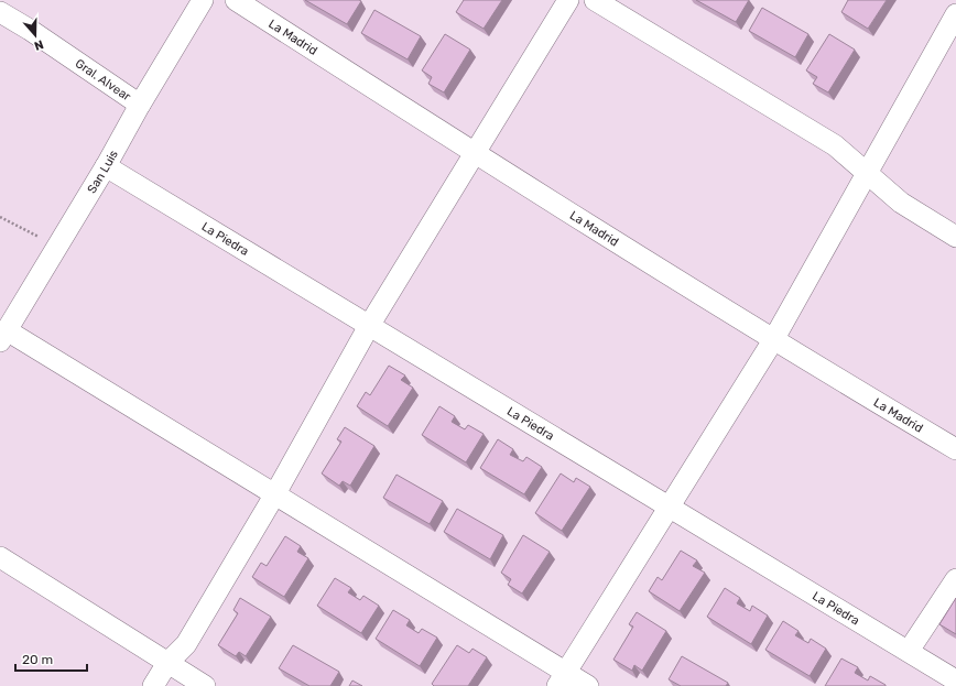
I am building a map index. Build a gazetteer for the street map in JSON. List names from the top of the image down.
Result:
{
  "streets": {
    "street": [
      "La Madrid",
      "Gral. Alvear",
      "San Luis",
      "La Piedra"
    ]
  },
  "crossings": [
    ["Gral. Alvear", "San Luis"],
    ["San Luis", "La Piedra"]
  ],
  "scale_bar": "20 m",
  "north": "bottom"
}
